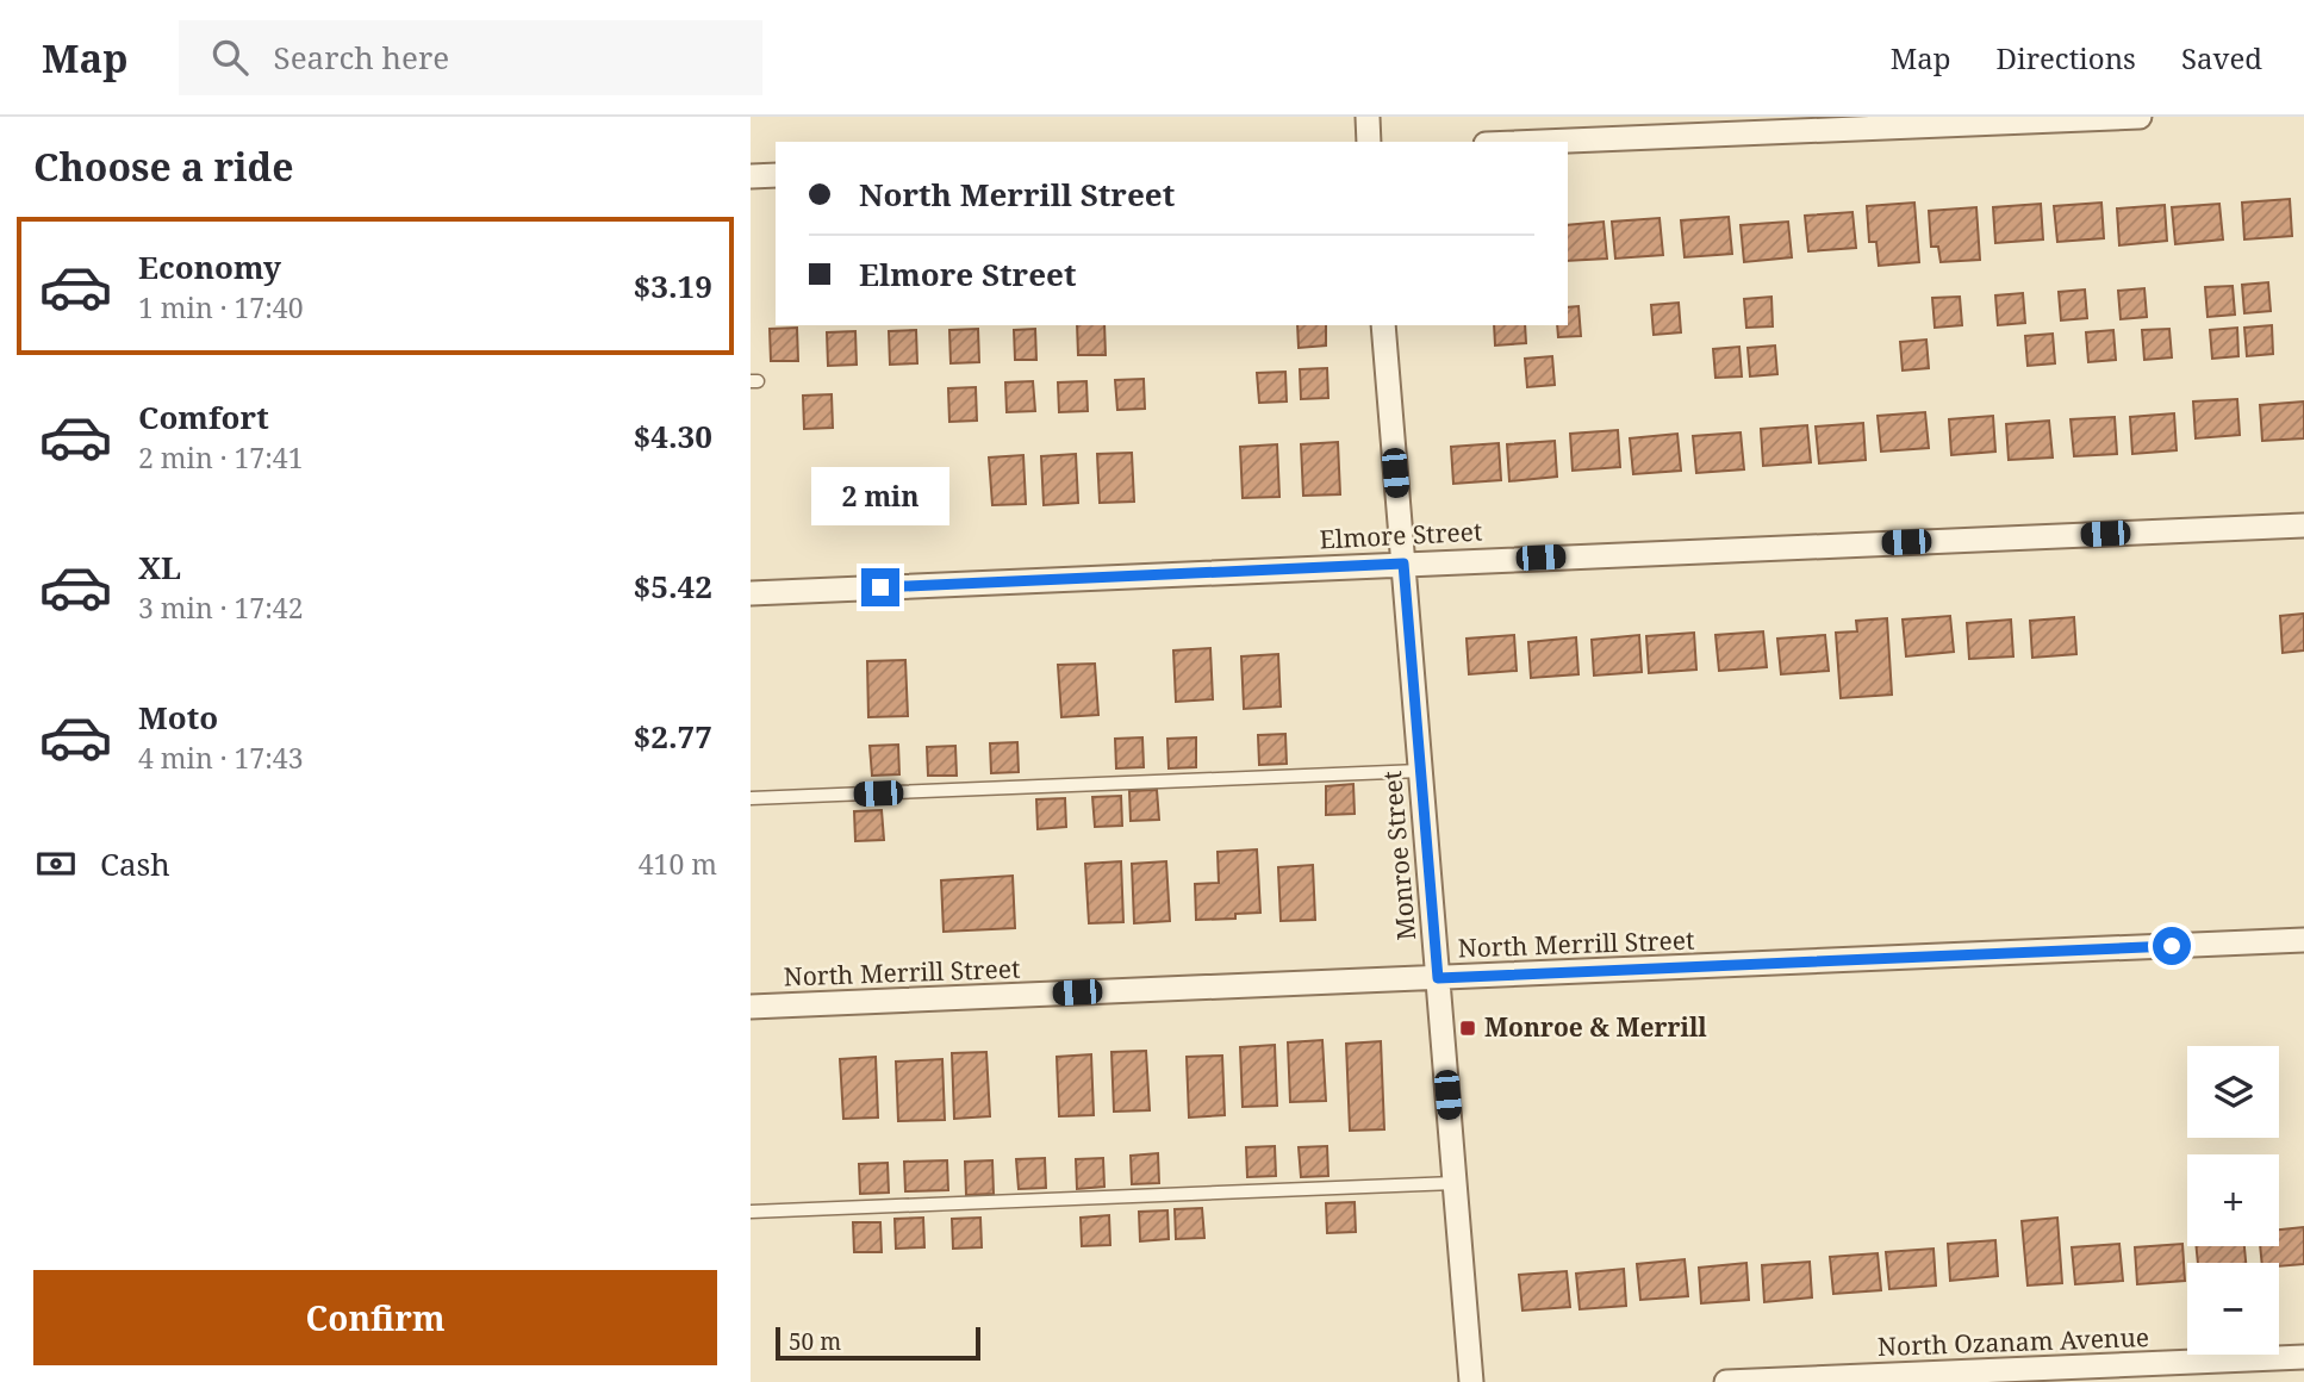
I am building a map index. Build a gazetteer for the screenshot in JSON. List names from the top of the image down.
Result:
{
  "streets": {
    "street": [
      "Elmore Street",
      "Monroe Street",
      "North Merrill Street",
      "North Ozanam Avenue"
    ]
  },
  "crossings": [
    ["Elmore Street", "Monroe Street"],
    ["Monroe Street", "North Merrill Street"]
  ],
  "places": {
    "transit": ["Monroe & Merrill"]
  },
  "scale_bar": "50 m",
  "page": {
    "header": "Map",
    "search": "Search here",
    "nav": ["Map", "Directions", "Saved"],
    "heading": "Choose a ride",
    "banner": ["North Merrill Street", "Elmore Street"],
    "list": [
      {
        "name": "Economy",
        "note": "1 min · 17:40",
        "value": "$3.19"
      },
      {
        "name": "Comfort",
        "note": "2 min · 17:41",
        "value": "$4.30"
      },
      {
        "name": "XL",
        "note": "3 min · 17:42",
        "value": "$5.42"
      },
      {
        "name": "Moto",
        "note": "4 min · 17:43",
        "value": "$2.77"
      }
    ],
    "bubble": "2 min",
    "pay": ["Cash", "410 m"],
    "map_buttons": ["+", "−"],
    "buttons": "Confirm",
    "scale": "50 m"
  }
}
